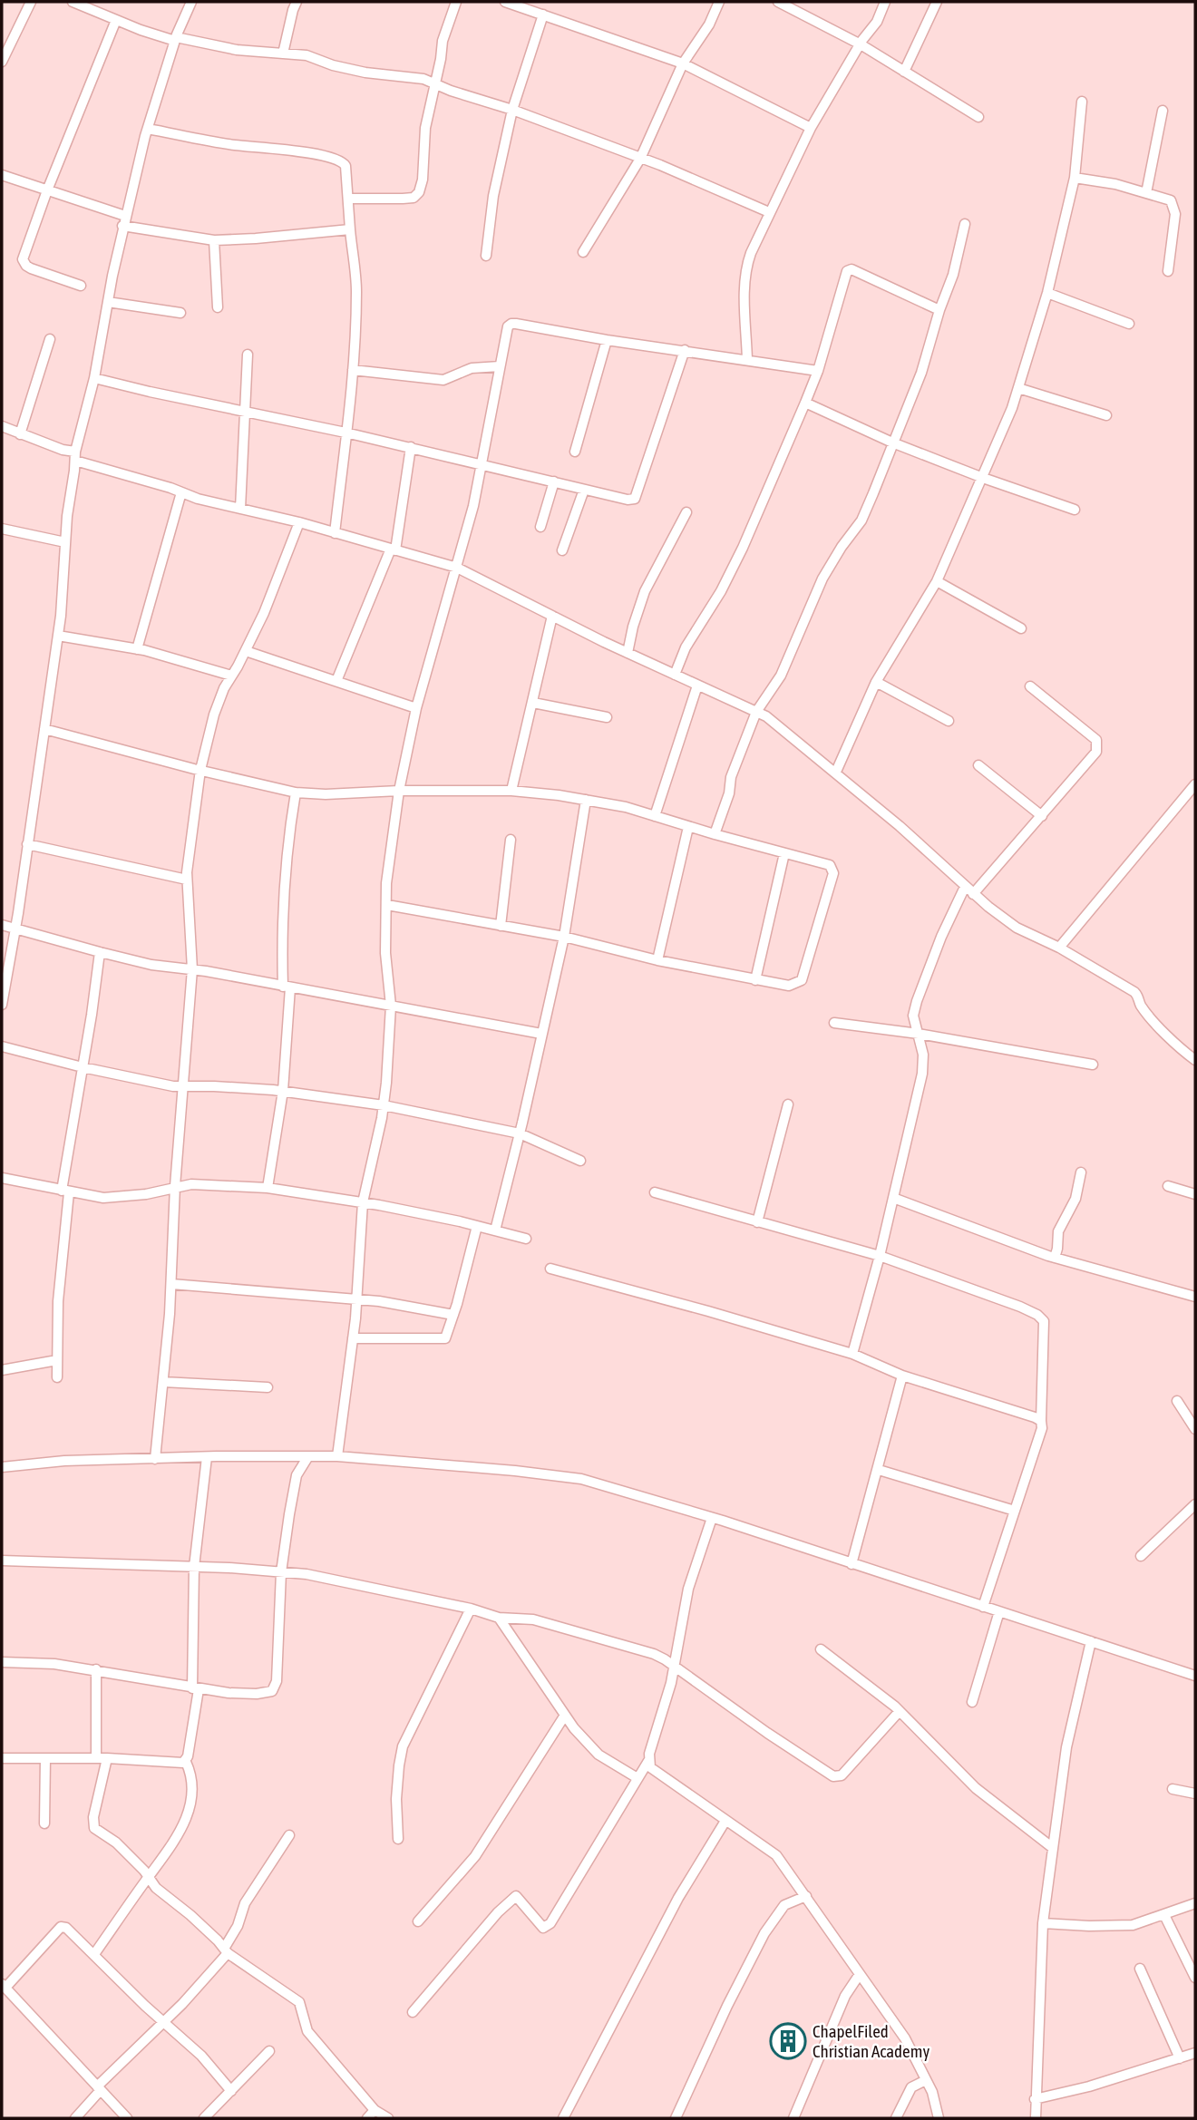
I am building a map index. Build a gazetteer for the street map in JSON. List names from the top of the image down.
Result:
{
  "places": {
    "building": ["ChapelFiled Christian Academy"]
  }
}
